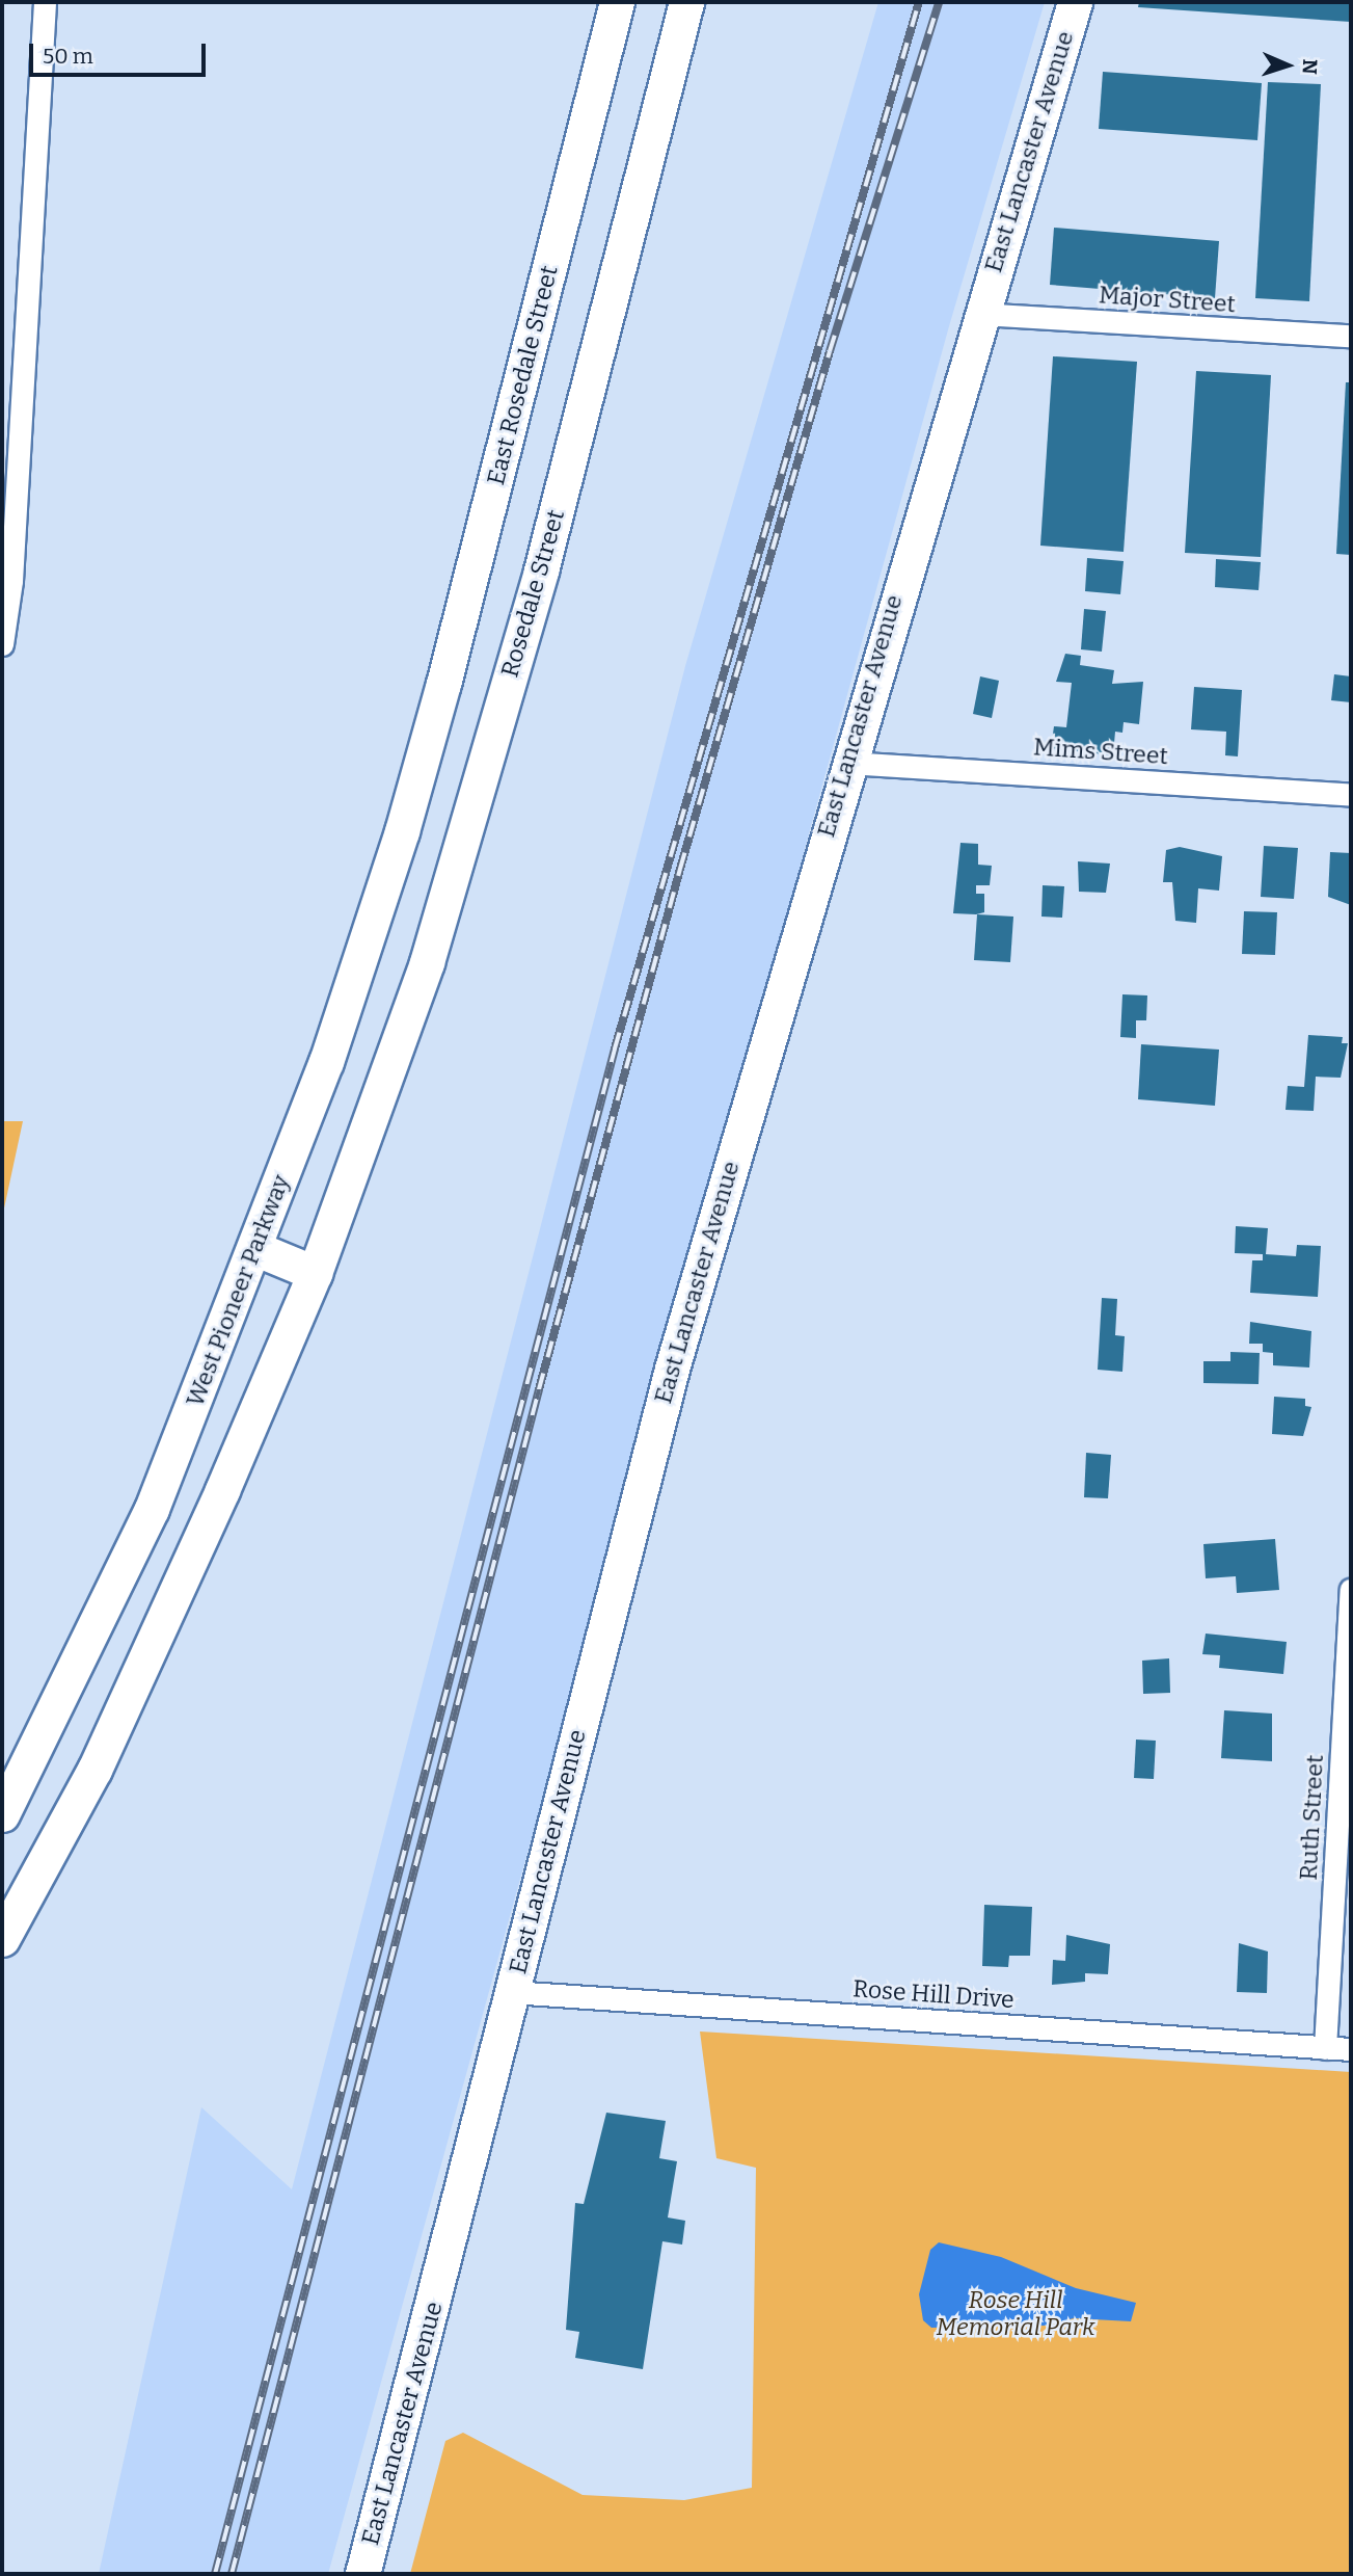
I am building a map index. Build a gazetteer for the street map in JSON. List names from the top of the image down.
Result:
{
  "streets": {
    "main road": [
      "East Lancaster Avenue",
      "East Rosedale Street",
      "Rosedale Street",
      "West Pioneer Parkway"
    ],
    "street": [
      "Major Street",
      "Mims Street",
      "Ruth Street",
      "Rose Hill Drive"
    ]
  },
  "crossings": [
    ["East Lancaster Avenue", "Major Street"],
    ["East Lancaster Avenue", "Mims Street"],
    ["East Lancaster Avenue", "Rose Hill Drive"],
    ["East Rosedale Street", "West Pioneer Parkway"],
    ["Ruth Street", "Rose Hill Drive"]
  ],
  "parks": ["Rose Hill Memorial Park"],
  "scale_bar": "50 m",
  "north": "right"
}
